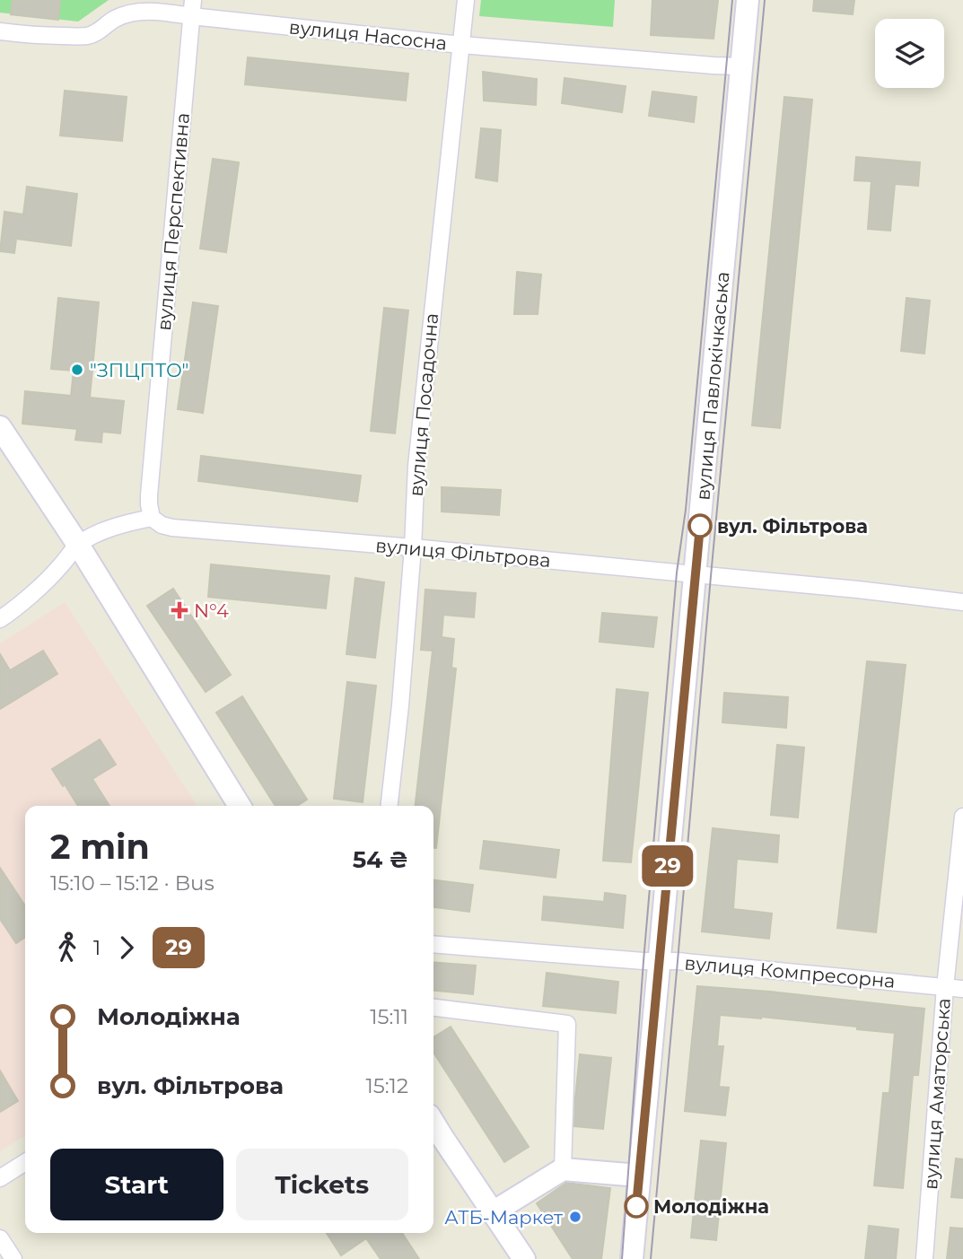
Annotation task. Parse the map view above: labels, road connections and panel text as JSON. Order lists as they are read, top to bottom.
{
  "streets": {
    "street": [
      "вулиця Насосна",
      "вулиця Перспективна",
      "вулиця Павлокічкаська",
      "вулиця Посадочна",
      "вулиця Фільтрова",
      "вулиця Компресорна",
      "вулиця Аматорська"
    ]
  },
  "crossings": [
    ["вулиця Насосна", "вулиця Перспективна"],
    ["вулиця Насосна", "вулиця Павлокічкаська"],
    ["вулиця Насосна", "вулиця Посадочна"],
    ["вулиця Перспективна", "вулиця Фільтрова"],
    ["вулиця Павлокічкаська", "вулиця Фільтрова"],
    ["вулиця Павлокічкаська", "вулиця Компресорна"],
    ["вулиця Посадочна", "вулиця Фільтрова"],
    ["вулиця Компресорна", "вулиця Аматорська"]
  ],
  "places": {
    "other": [
      "\"ЗПЦПТО\"",
      "вул. Фільтрова",
      "Молодіжна",
      "АТБ-Маркет"
    ],
    "health": ["N°4"]
  },
  "lines": ["bus line 29"],
  "page": {
    "on_map": "29",
    "heading": ["2 min", "15:10 – 15:12 · Bus", "54 ₴"],
    "legs": ["1", "29"],
    "list": [
      {
        "name": "Молодіжна",
        "value": "15:11"
      },
      {
        "name": "вул. Фільтрова",
        "value": "15:12"
      }
    ],
    "buttons": ["Start", "Tickets"]
  }
}
